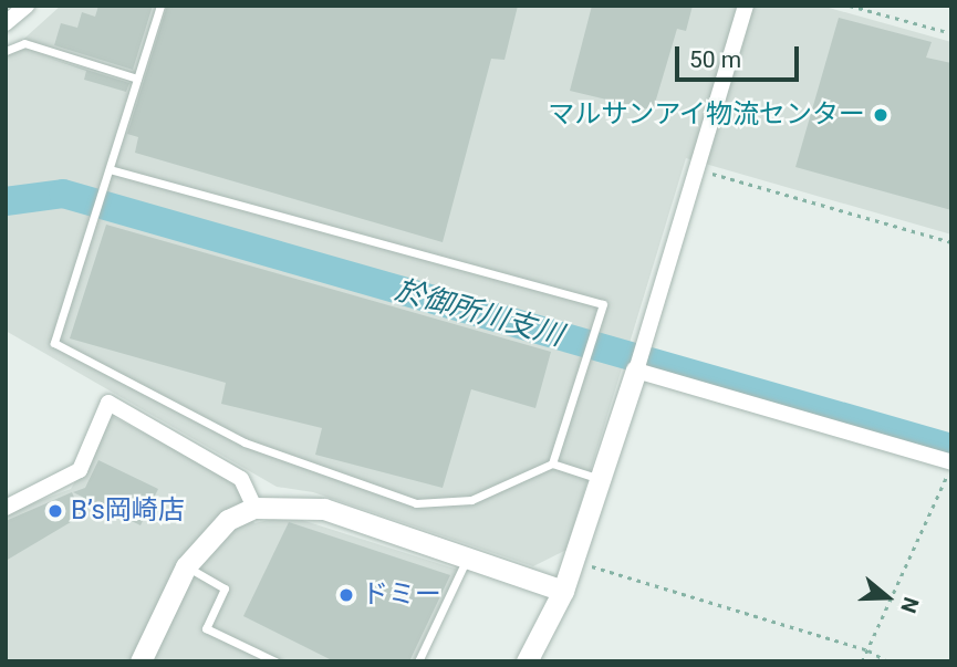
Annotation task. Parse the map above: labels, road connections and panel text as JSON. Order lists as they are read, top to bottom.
{
  "water": ["於御所川支川"],
  "places": ["マルサンアイ物流センター", "B’s岡崎店", "ドミー"],
  "scale_bar": "50 m",
  "north": "right"
}
